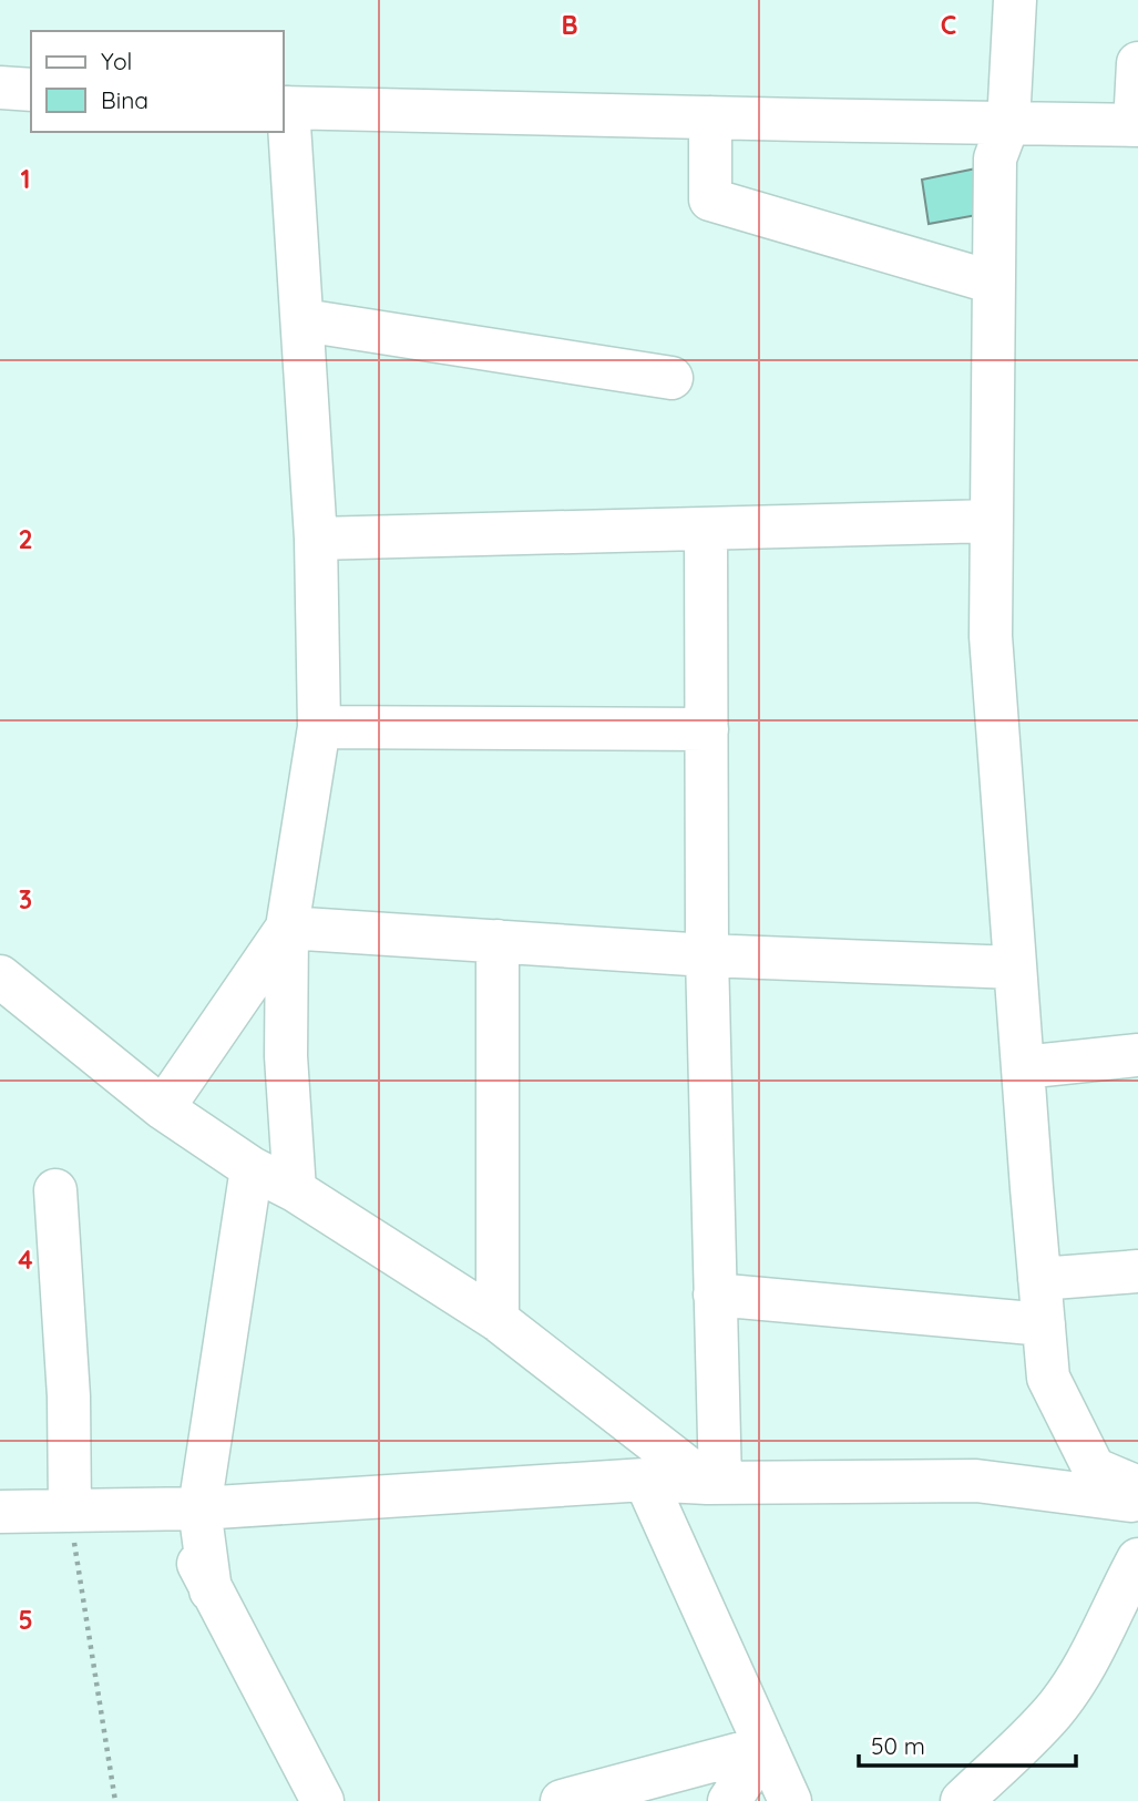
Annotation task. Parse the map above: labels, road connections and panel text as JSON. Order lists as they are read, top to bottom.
{
  "legend": ["Yol", "Bina"],
  "scale_bar": "50 m",
  "grid": {
    "columns": ["B", "C"],
    "rows": [
      "1",
      "2",
      "3",
      "4",
      "5"
    ]
  }
}
